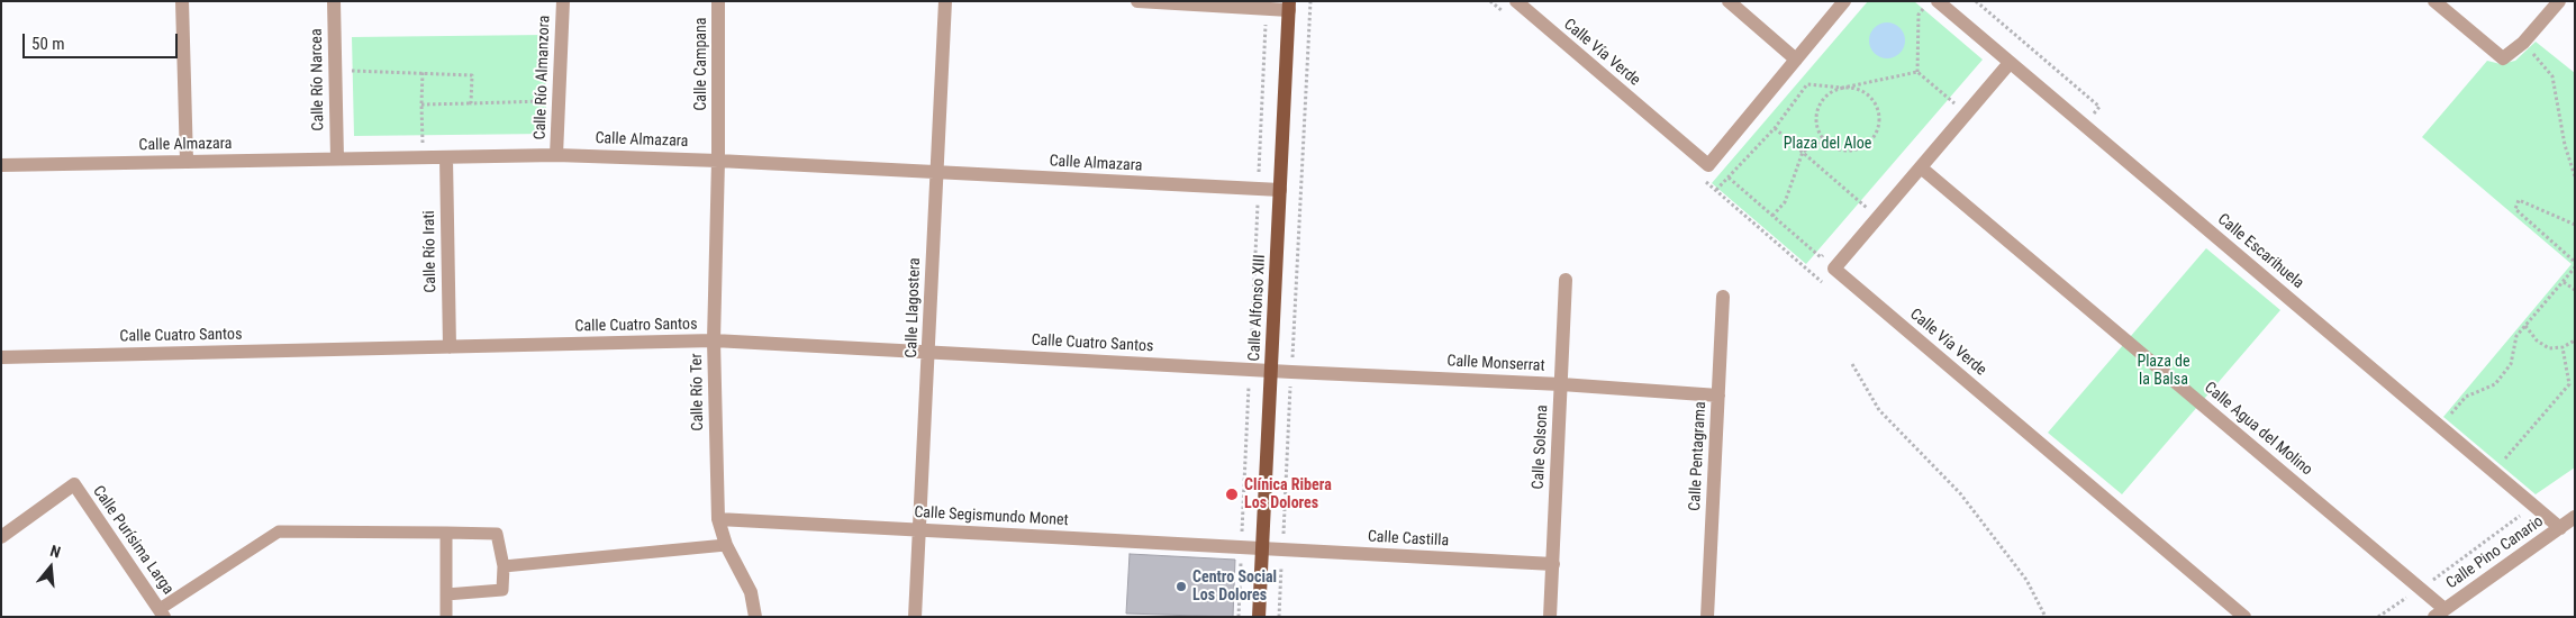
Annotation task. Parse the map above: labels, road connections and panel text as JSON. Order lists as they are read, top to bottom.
{
  "streets": {
    "main road": ["Calle Alfonso XIII"],
    "street": [
      "Calle Vía Verde",
      "Calle Campana",
      "Calle Río Almanzora",
      "Calle Río Narcea",
      "Calle Almazara",
      "Calle Río Irati",
      "Calle Escarihuela",
      "Calle Llagostera",
      "Calle Cuatro Santos",
      "Calle Monserrat",
      "Calle Río Ter",
      "Calle Agua del Molino",
      "Calle Solsona",
      "Calle Pentagrama",
      "Calle Segismundo Monet",
      "Calle Castilla",
      "Calle Purísima Larga",
      "Calle Pino Canario"
    ]
  },
  "crossings": [
    ["Calle Vía Verde", "Calle Escarihuela"],
    ["Calle Vía Verde", "Calle Agua del Molino"],
    ["Calle Campana", "Calle Almazara"],
    ["Calle Campana", "Calle Río Ter"],
    ["Calle Río Almanzora", "Calle Almazara"],
    ["Calle Río Narcea", "Calle Almazara"],
    ["Calle Almazara", "Calle Río Irati"],
    ["Calle Almazara", "Calle Llagostera"],
    ["Calle Almazara", "Calle Alfonso XIII"],
    ["Calle Almazara", "Calle Río Ter"],
    ["Calle Río Irati", "Calle Cuatro Santos"],
    ["Calle Escarihuela", "Calle Pino Canario"],
    ["Calle Llagostera", "Calle Cuatro Santos"],
    ["Calle Llagostera", "Calle Segismundo Monet"],
    ["Calle Alfonso XIII", "Calle Cuatro Santos"],
    ["Calle Alfonso XIII", "Calle Monserrat"],
    ["Calle Alfonso XIII", "Calle Segismundo Monet"],
    ["Calle Alfonso XIII", "Calle Castilla"],
    ["Calle Cuatro Santos", "Calle Monserrat"],
    ["Calle Cuatro Santos", "Calle Río Ter"],
    ["Calle Monserrat", "Calle Solsona"],
    ["Calle Monserrat", "Calle Pentagrama"],
    ["Calle Río Ter", "Calle Segismundo Monet"],
    ["Calle Agua del Molino", "Calle Pino Canario"],
    ["Calle Solsona", "Calle Castilla"],
    ["Calle Segismundo Monet", "Calle Castilla"]
  ],
  "parks": ["Plaza del Aloe", "Plaza de la Balsa"],
  "places": ["Clínica Ribera Los Dolores", "Centro Social Los Dolores"],
  "scale_bar": "50 m",
  "north": "top"
}
